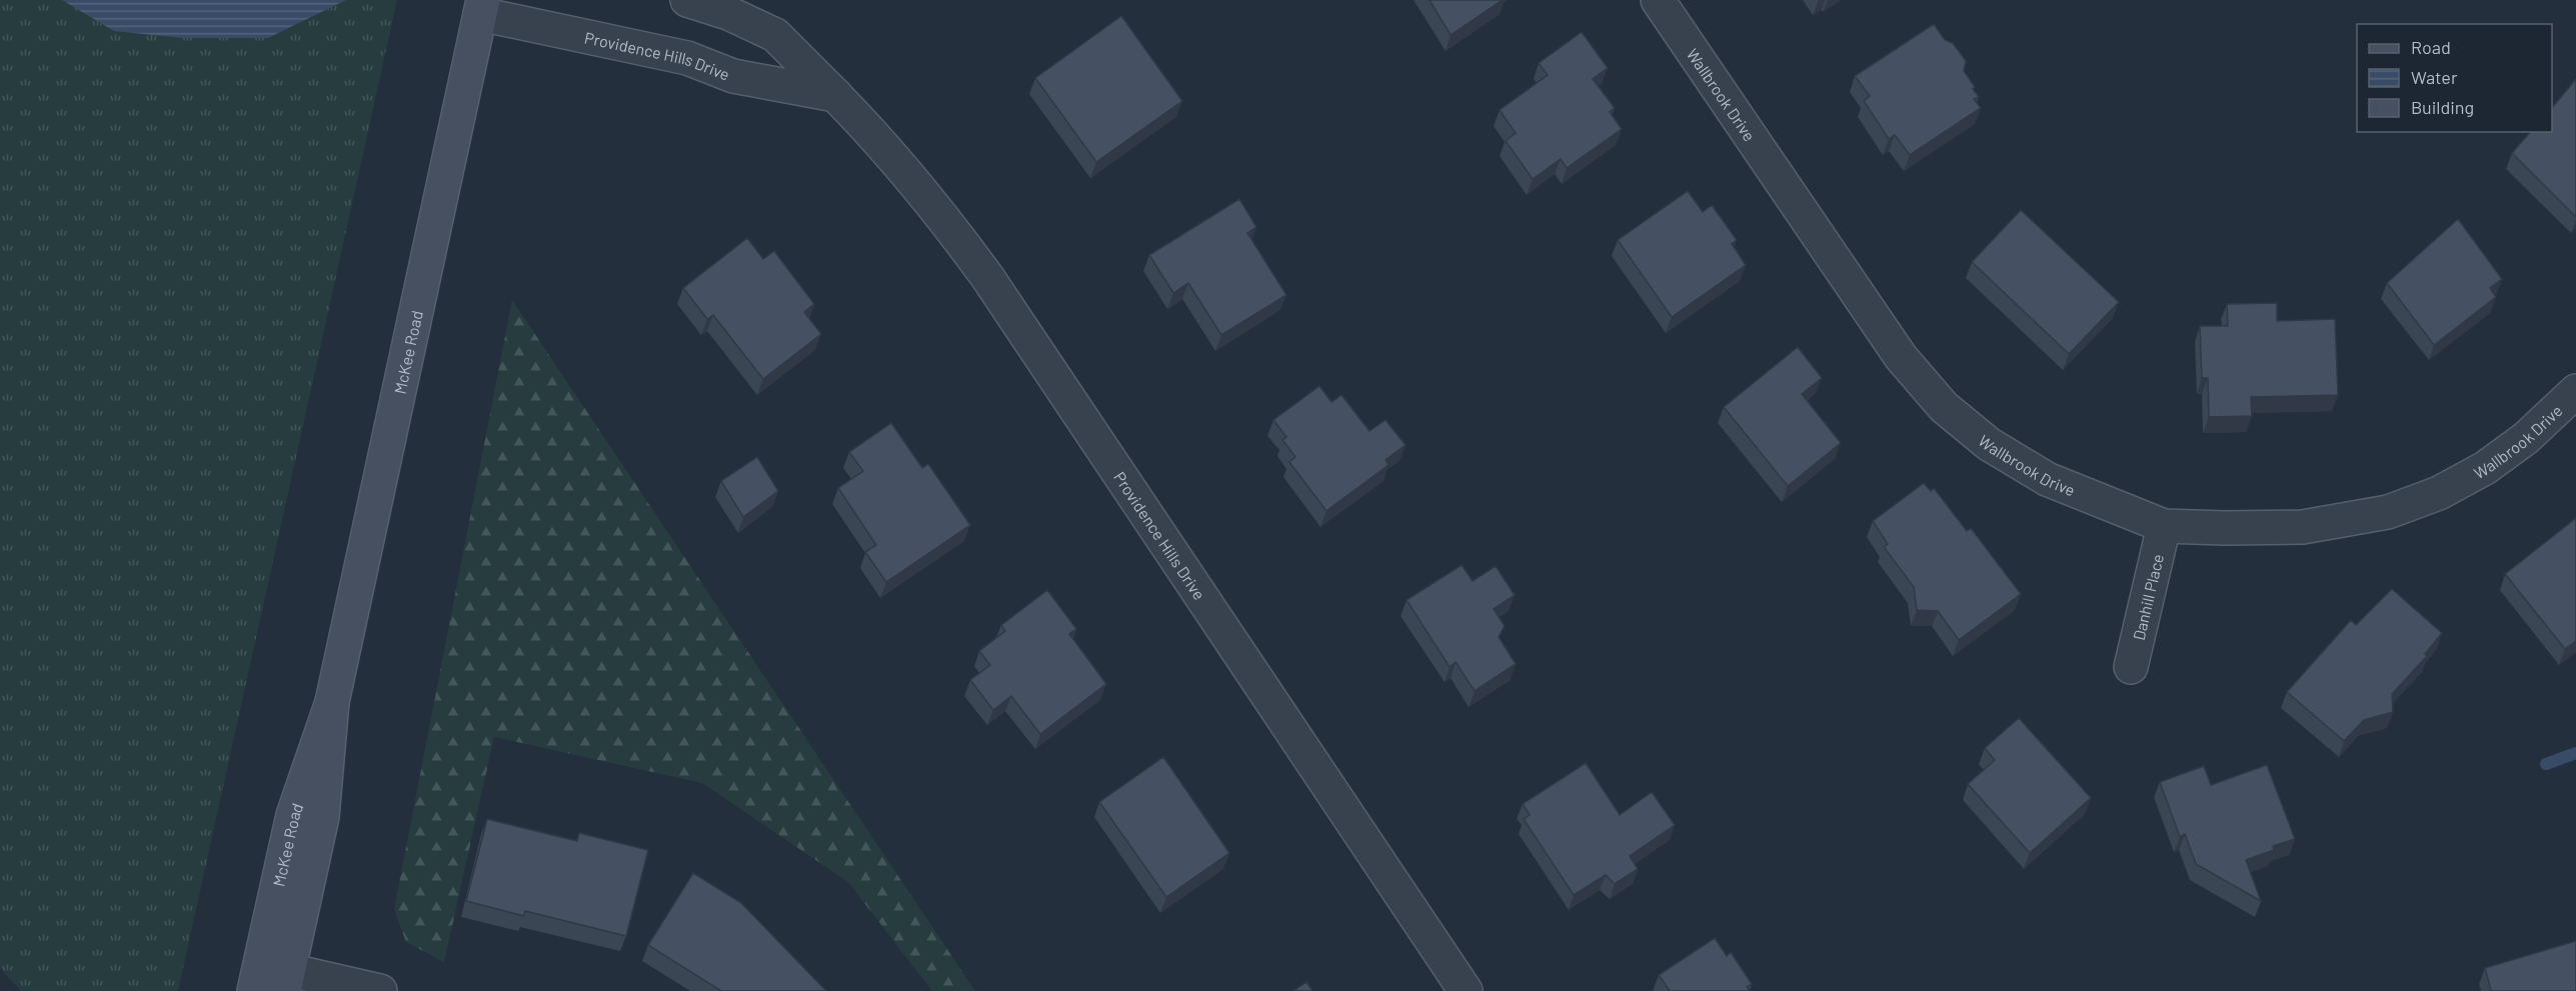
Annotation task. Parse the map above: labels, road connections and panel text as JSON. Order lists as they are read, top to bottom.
{
  "streets": {
    "street": [
      "Providence Hills Drive",
      "Wallbrook Drive",
      "McKee Road",
      "Danhill Place"
    ]
  },
  "crossings": [
    ["Providence Hills Drive", "McKee Road"],
    ["Wallbrook Drive", "Danhill Place"]
  ],
  "legend": ["Road", "Water", "Building"]
}
